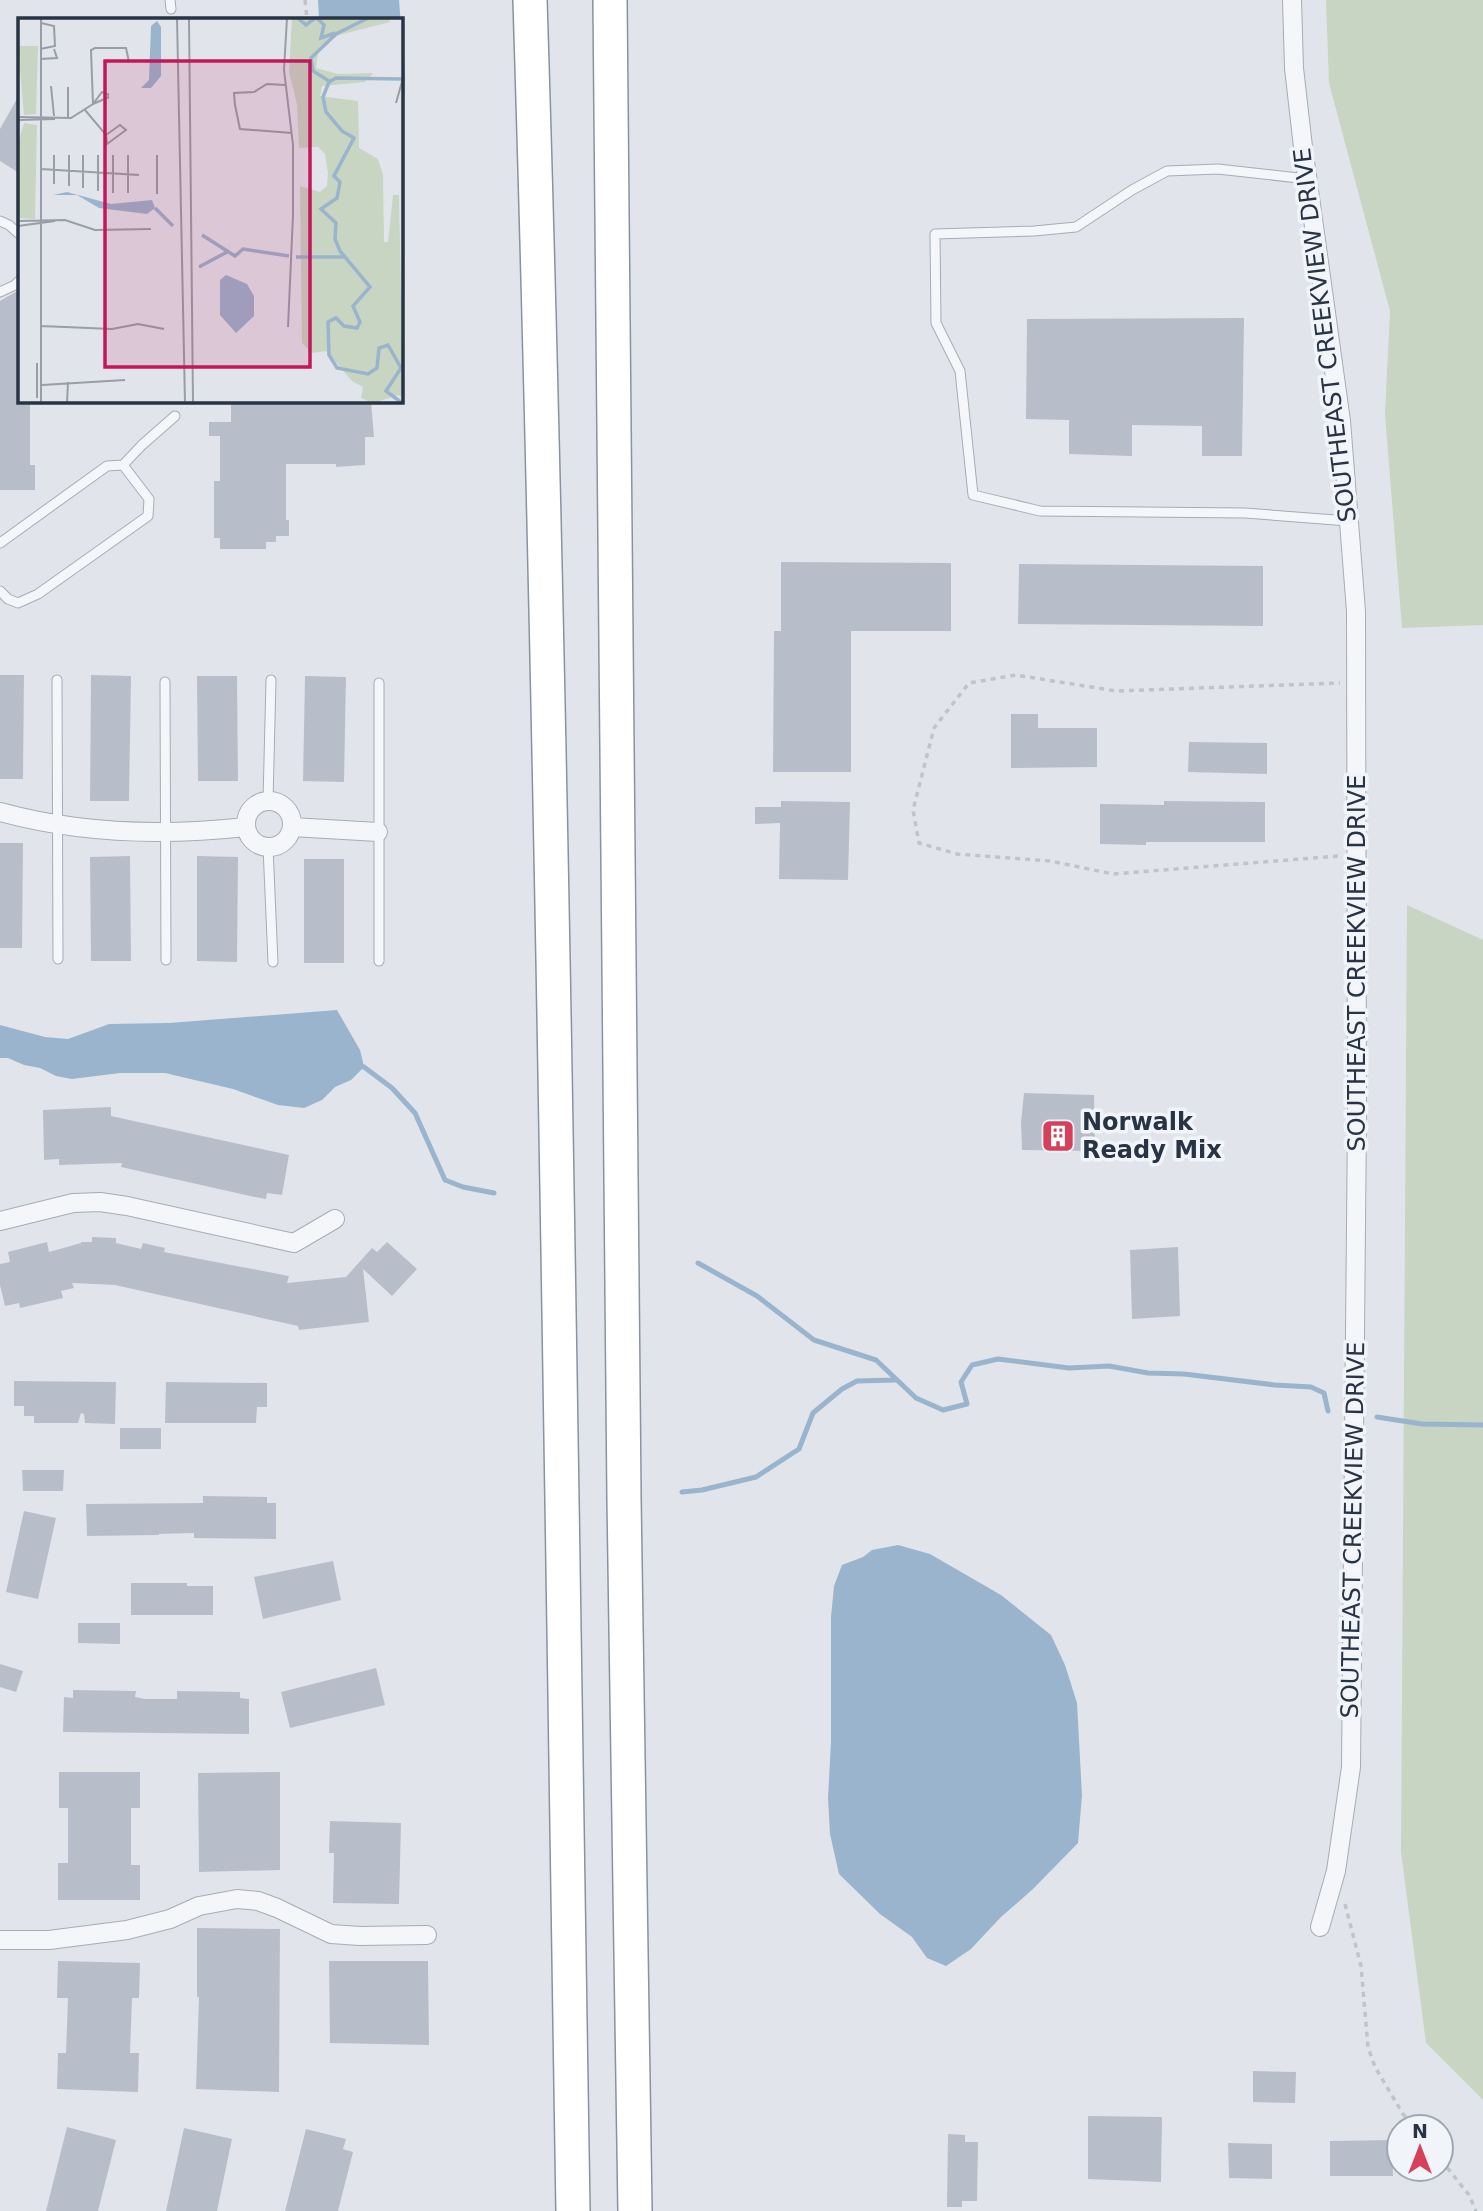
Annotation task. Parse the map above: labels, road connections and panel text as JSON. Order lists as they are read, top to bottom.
{
  "streets": {
    "street": ["SOUTHEAST CREEKVIEW DRIVE"]
  },
  "places": {
    "building": ["Norwalk Ready Mix"]
  },
  "north": "top"
}
